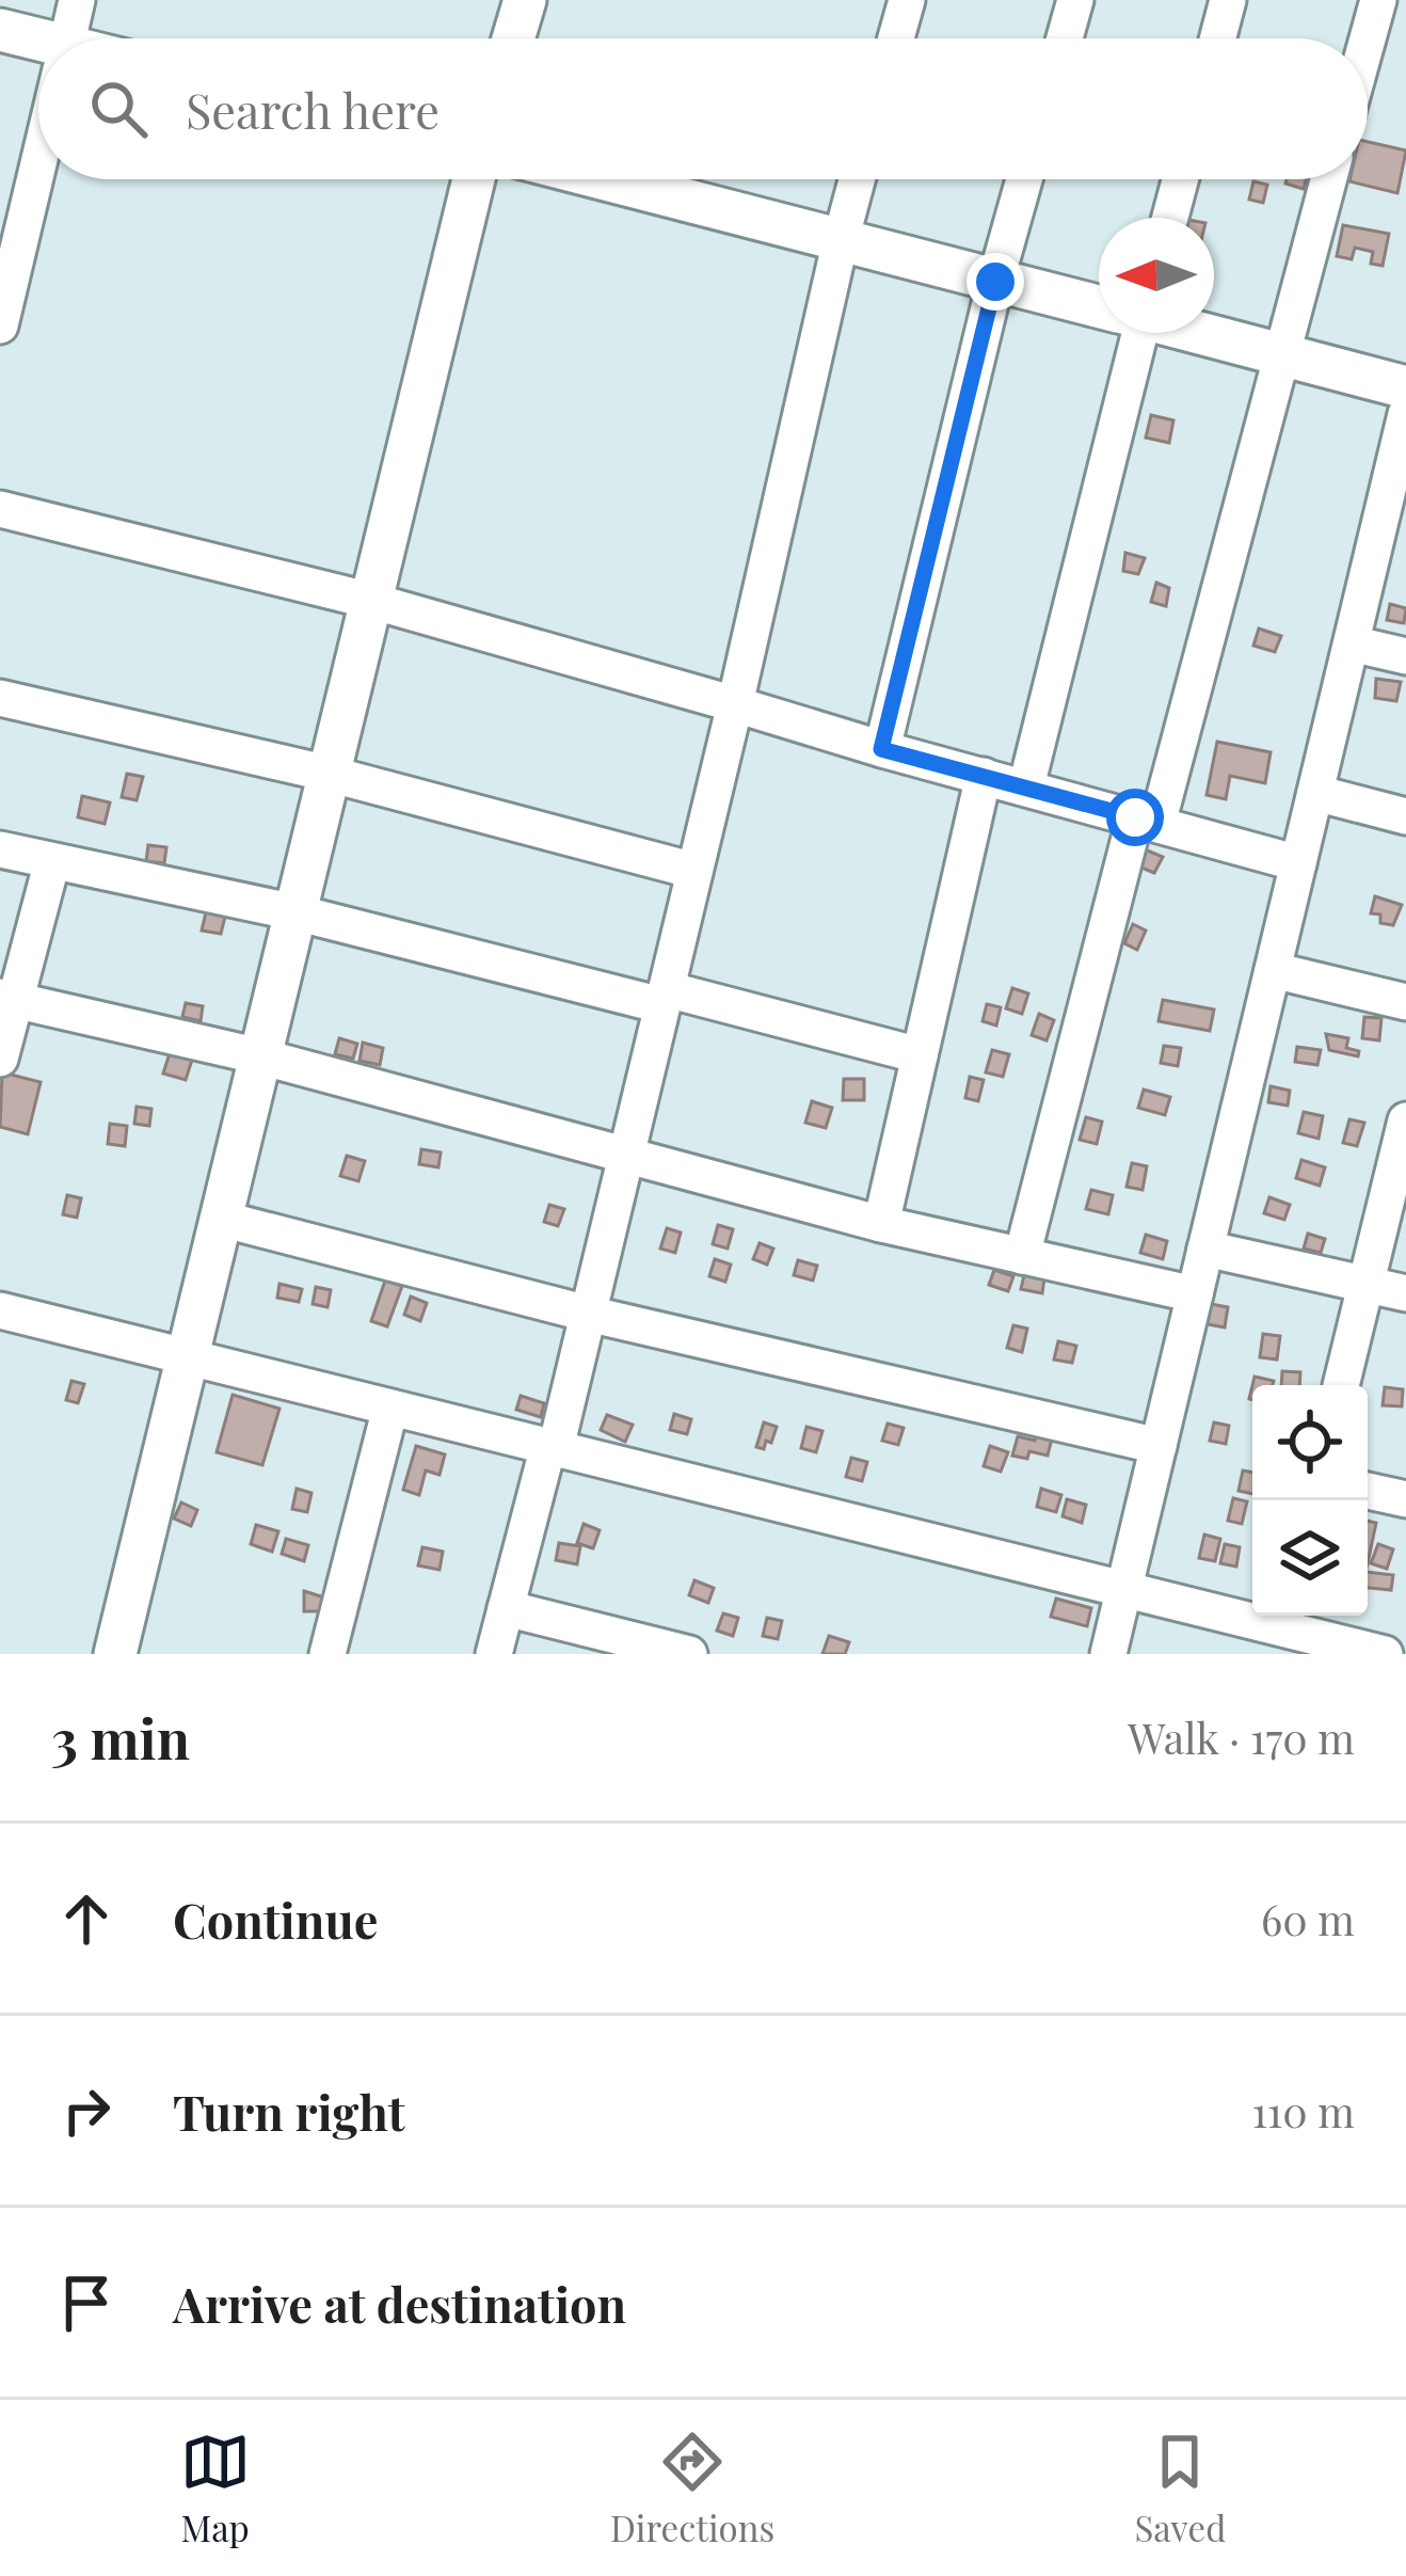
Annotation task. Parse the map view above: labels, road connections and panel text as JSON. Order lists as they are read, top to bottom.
{
  "north": "left",
  "page": {
    "search": "Search here",
    "heading": ["3 min", "Walk · 170 m"],
    "list": [
      ["Continue", "60 m"],
      ["Turn right", "110 m"],
      "Arrive at destination"
    ],
    "nav": ["Map", "Directions", "Saved"]
  }
}
